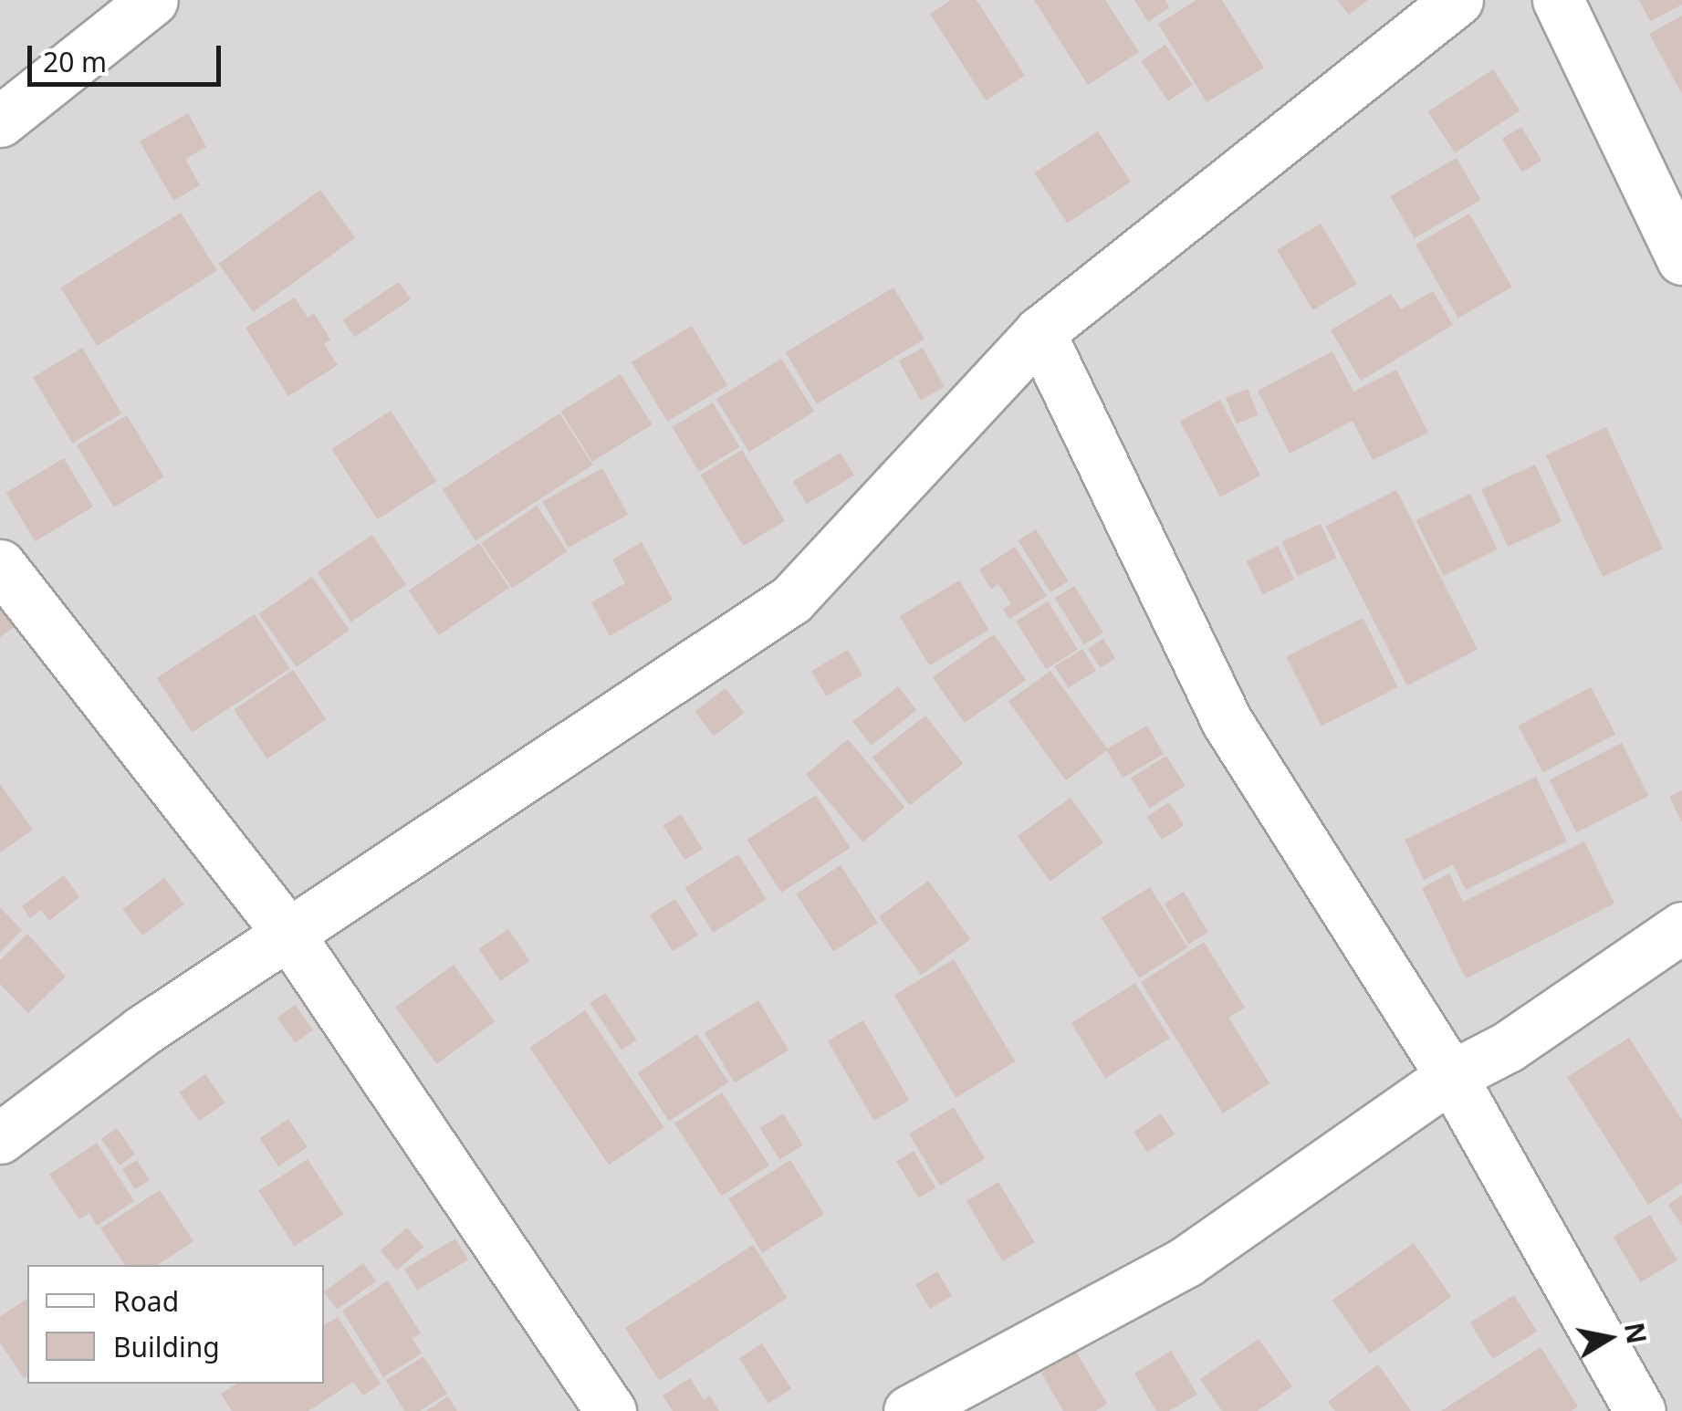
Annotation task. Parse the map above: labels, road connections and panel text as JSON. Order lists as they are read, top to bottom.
{
  "legend": ["Road", "Building"],
  "scale_bar": "20 m",
  "north": "right"
}
